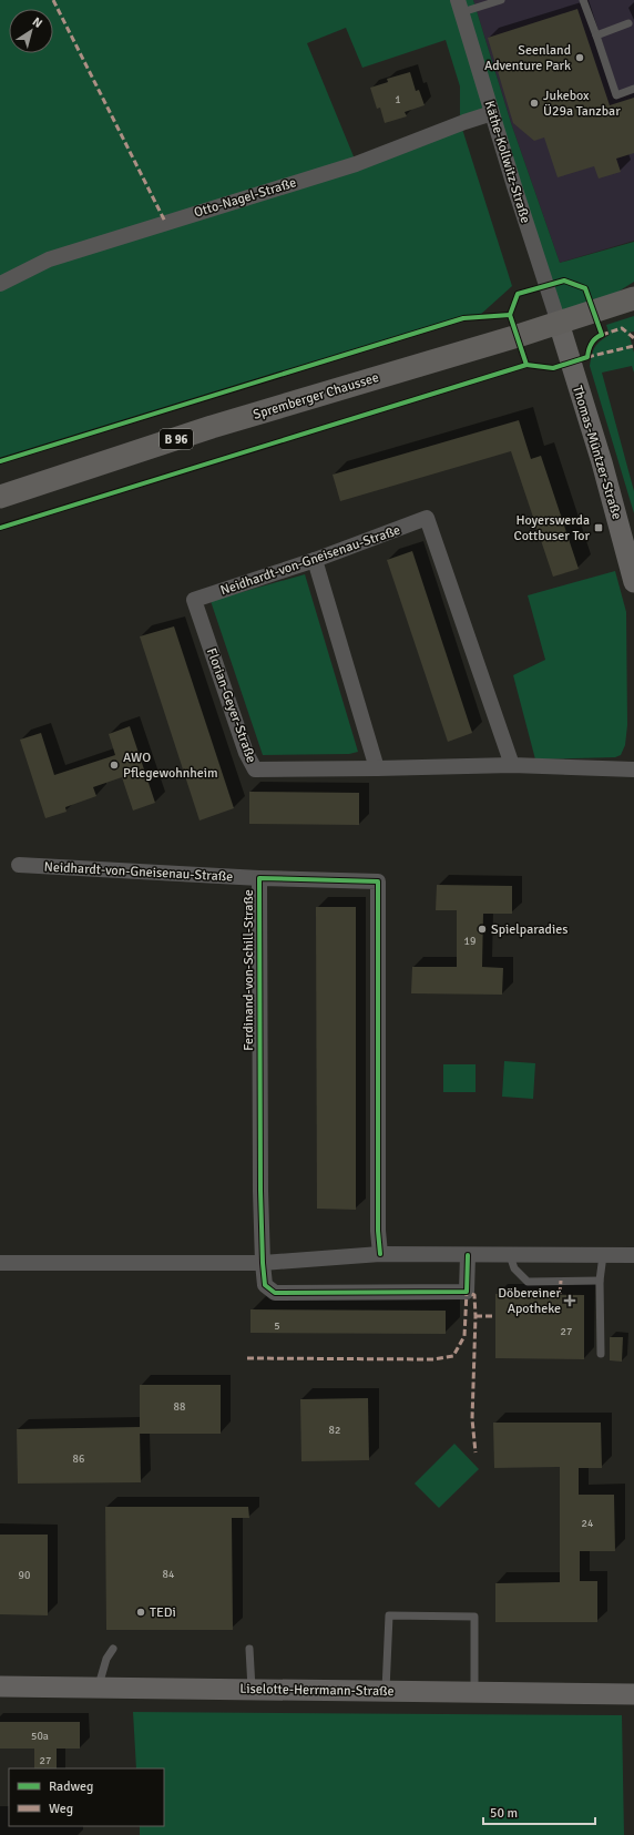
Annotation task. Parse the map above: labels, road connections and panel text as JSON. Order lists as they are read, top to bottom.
{
  "streets": {
    "main road": ["Spremberger Chaussee", "B 96"],
    "street": [
      "Käthe-Kollwitz-Straße",
      "Otto-Nagel-Straße",
      "Thomas-Müntzer-Straße",
      "Neidhardt-von-Gneisenau-Straße",
      "Florian-Geyer-Straße",
      "Ferdinand-von-Schill-Straße",
      "Liselotte-Herrmann-Straße"
    ]
  },
  "crossings": [
    ["Käthe-Kollwitz-Straße", "Otto-Nagel-Straße"],
    ["Käthe-Kollwitz-Straße", "Spremberger Chaussee"],
    ["Käthe-Kollwitz-Straße", "Thomas-Müntzer-Straße"],
    ["Spremberger Chaussee", "Thomas-Müntzer-Straße"],
    ["Neidhardt-von-Gneisenau-Straße", "Florian-Geyer-Straße"],
    ["Neidhardt-von-Gneisenau-Straße", "Ferdinand-von-Schill-Straße"]
  ],
  "places": {
    "other": [
      "Seenland Adventure Park",
      "Jukebox Ü29a Tanzbar",
      "AWO Pflegewohnheim",
      "Spielparadies",
      "TEDi"
    ],
    "transit": ["Hoyerswerda Cottbuser Tor"],
    "health": ["Döbereiner Apotheke"]
  },
  "house_numbers": [
    "1",
    "19",
    "5",
    "27",
    "88",
    "82",
    "86",
    "24",
    "84",
    "90",
    "50a",
    "27"
  ],
  "legend": ["Radweg", "Weg"],
  "scale_bar": "50 m",
  "north": "top right"
}
